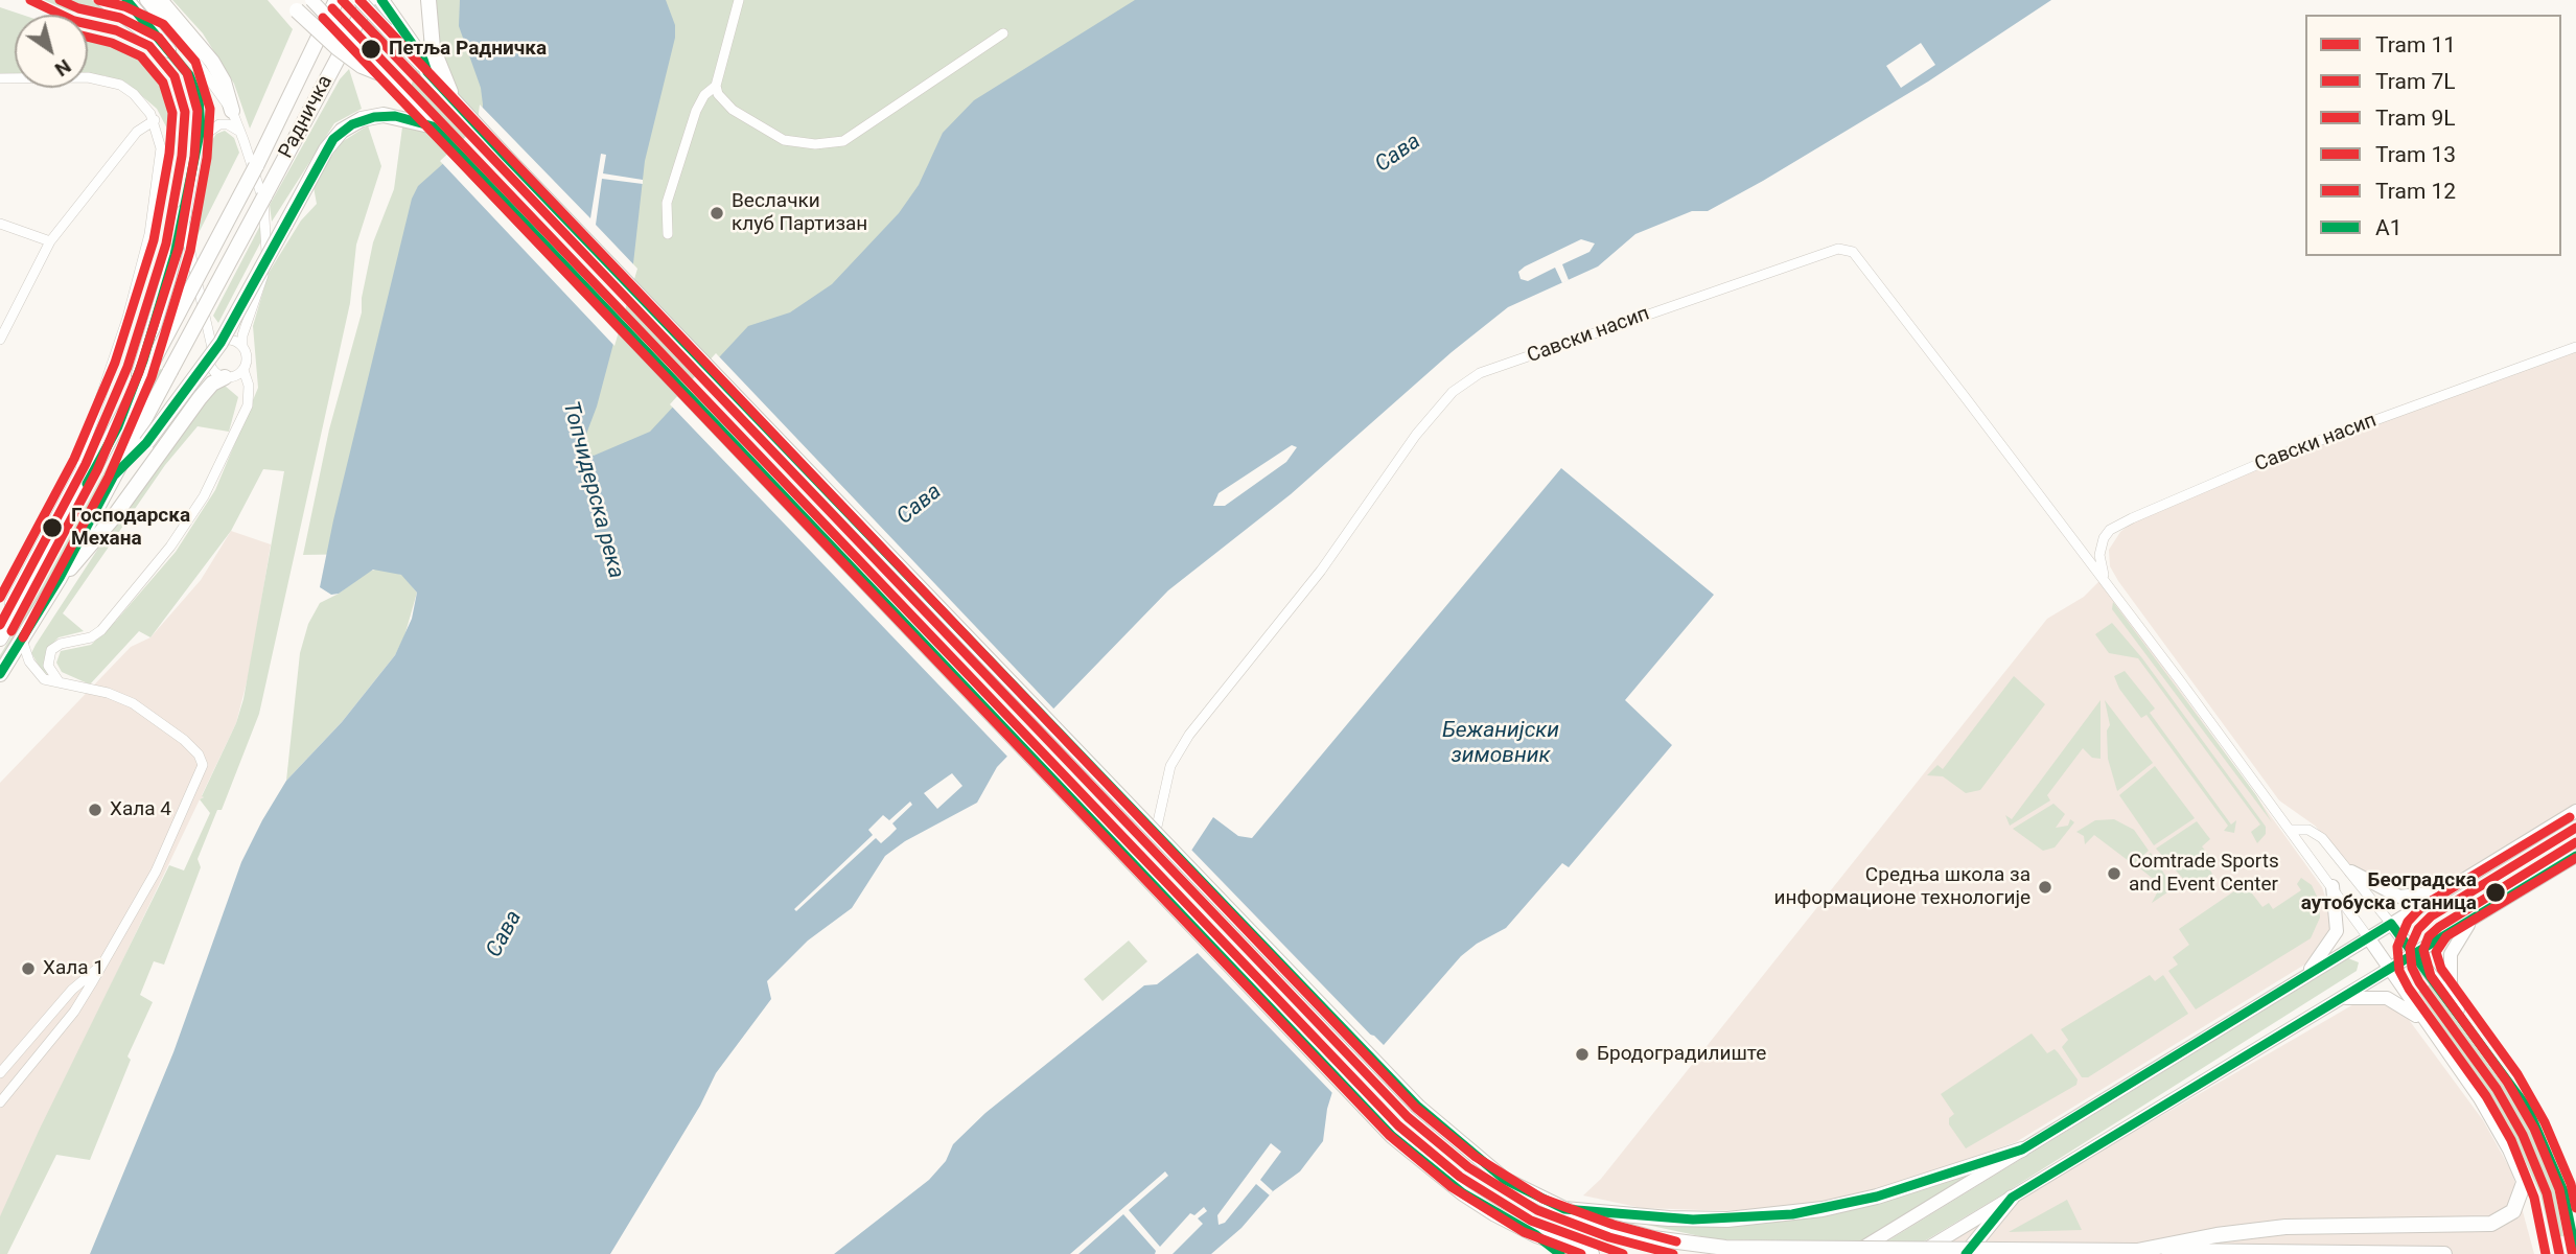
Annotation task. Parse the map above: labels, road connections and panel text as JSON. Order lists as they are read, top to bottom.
{
  "streets": {
    "main road": ["Радничка"],
    "street": ["Савски насип"]
  },
  "water": ["Сава", "Топчидерска река", "Бежанијски зимовник"],
  "places": [
    "Петља Радничка",
    "Веслачки клуб Партизан",
    "Господарска Механа",
    "Хала 4",
    "Comtrade Sports and Event Center",
    "Средња школа за информационе технологије",
    "Београдска аутобуска станица",
    "Хала 1",
    "Бродоградилиште"
  ],
  "lines": [
    "tram line 11",
    "tram line 7L",
    "tram line 9L",
    "tram line 12",
    "transit line A1",
    "tram line 13"
  ],
  "legend": [
    "Tram 11",
    "Tram 7L",
    "Tram 9L",
    "Tram 13",
    "Tram 12",
    "A1"
  ],
  "north": "bottom right"
}
